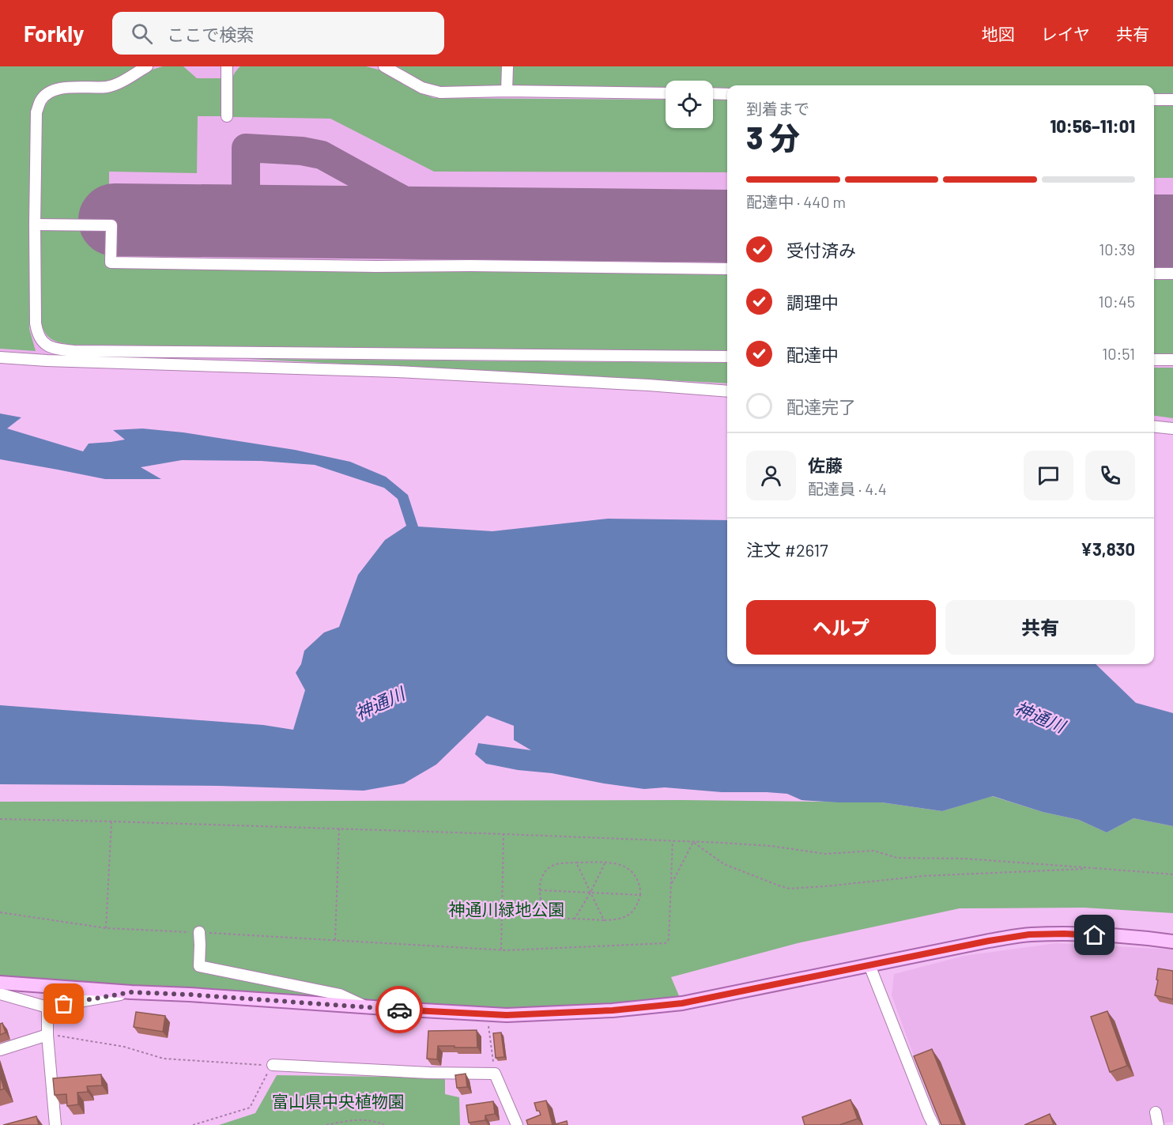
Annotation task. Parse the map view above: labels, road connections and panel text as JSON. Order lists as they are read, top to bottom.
{
  "water": ["神通川"],
  "parks": ["神通川緑地公園", "富山県中央植物園"],
  "page": {
    "header": "Forkly",
    "search": "ここで検索",
    "nav": ["地図", "レイヤ", "共有"],
    "heading": ["3 分", "到着まで", "10:56–11:01"],
    "panel": [
      "佐藤",
      "配達員 · 4.4",
      "注文 #2617",
      "¥3,830"
    ],
    "bar": "配達中 · 440 m",
    "list": [
      ["受付済み", "10:39"],
      ["調理中", "10:45"],
      ["配達中", "10:51"],
      "配達完了"
    ],
    "buttons": ["ヘルプ", "共有"]
  }
}
